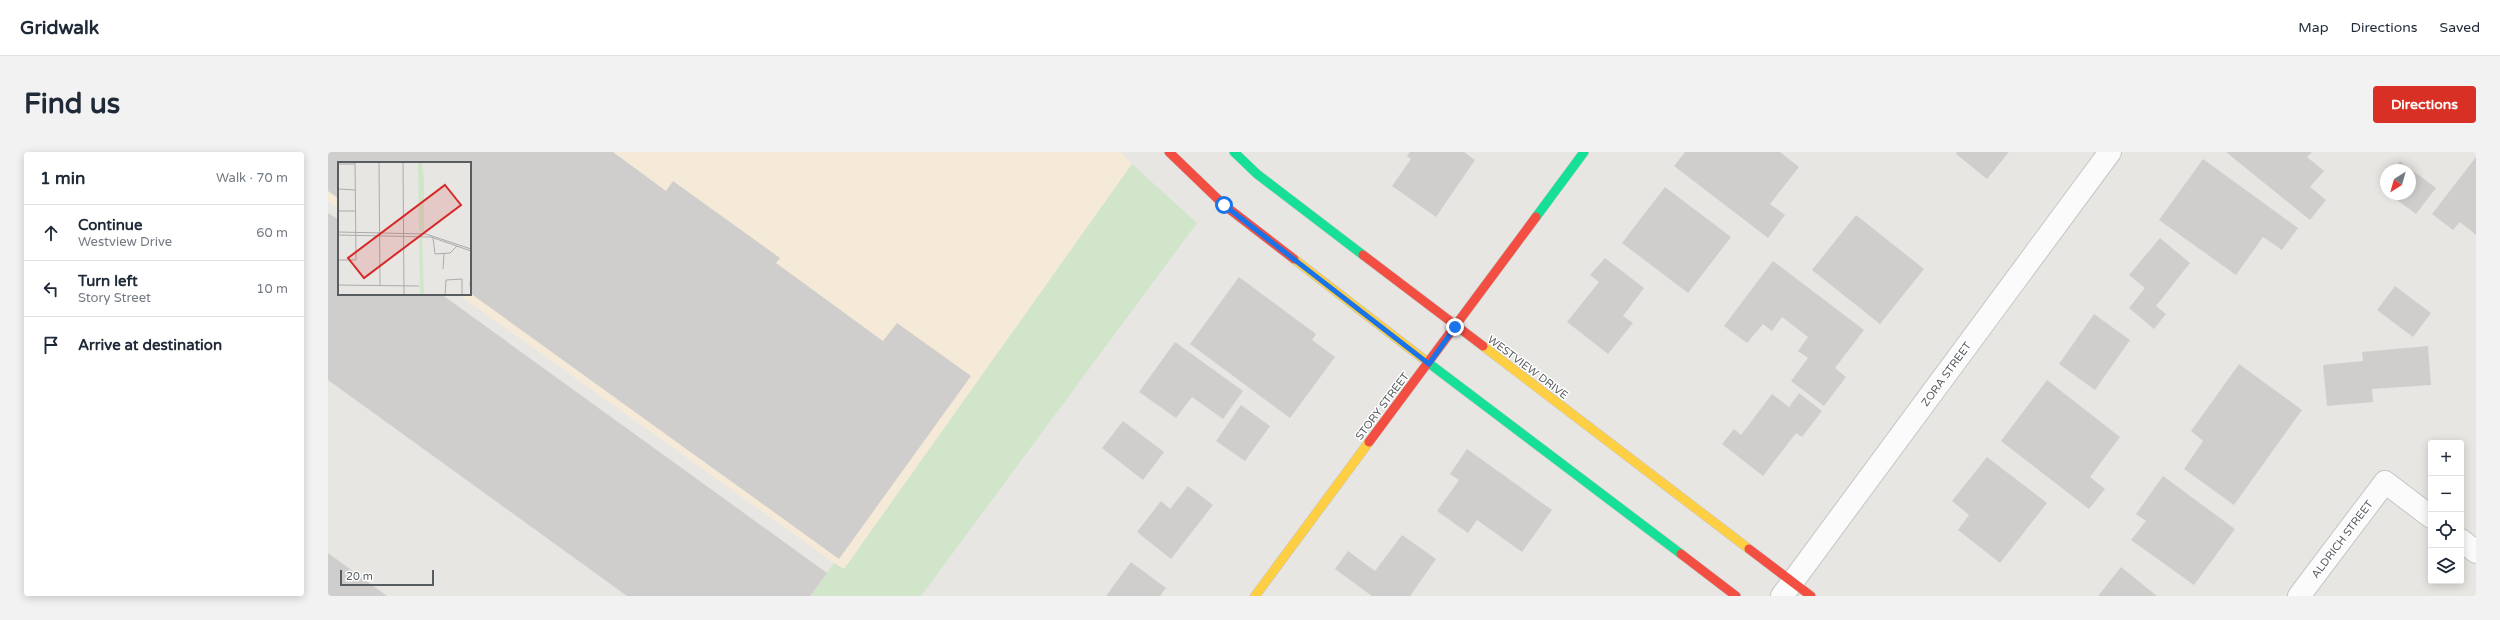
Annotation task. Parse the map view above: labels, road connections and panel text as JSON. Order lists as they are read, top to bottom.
{
  "streets": {
    "main road": ["WESTVIEW DRIVE", "STORY STREET"],
    "street": ["ZORA STREET", "ALDRICH STREET"]
  },
  "crossings": [
    ["WESTVIEW DRIVE", "ZORA STREET"],
    ["WESTVIEW DRIVE", "STORY STREET"]
  ],
  "scale_bar": "20 m",
  "north": "bottom left",
  "page": {
    "header": "Gridwalk",
    "nav": ["Map", "Directions", "Saved"],
    "buttons": "Directions",
    "title": "Find us",
    "heading": ["1 min", "Walk · 70 m"],
    "list": [
      ["Continue", "Westview Drive", "60 m"],
      ["Turn left", "Story Street", "10 m"],
      "Arrive at destination"
    ],
    "map_buttons": ["+", "−"],
    "scale": "20 m"
  }
}
